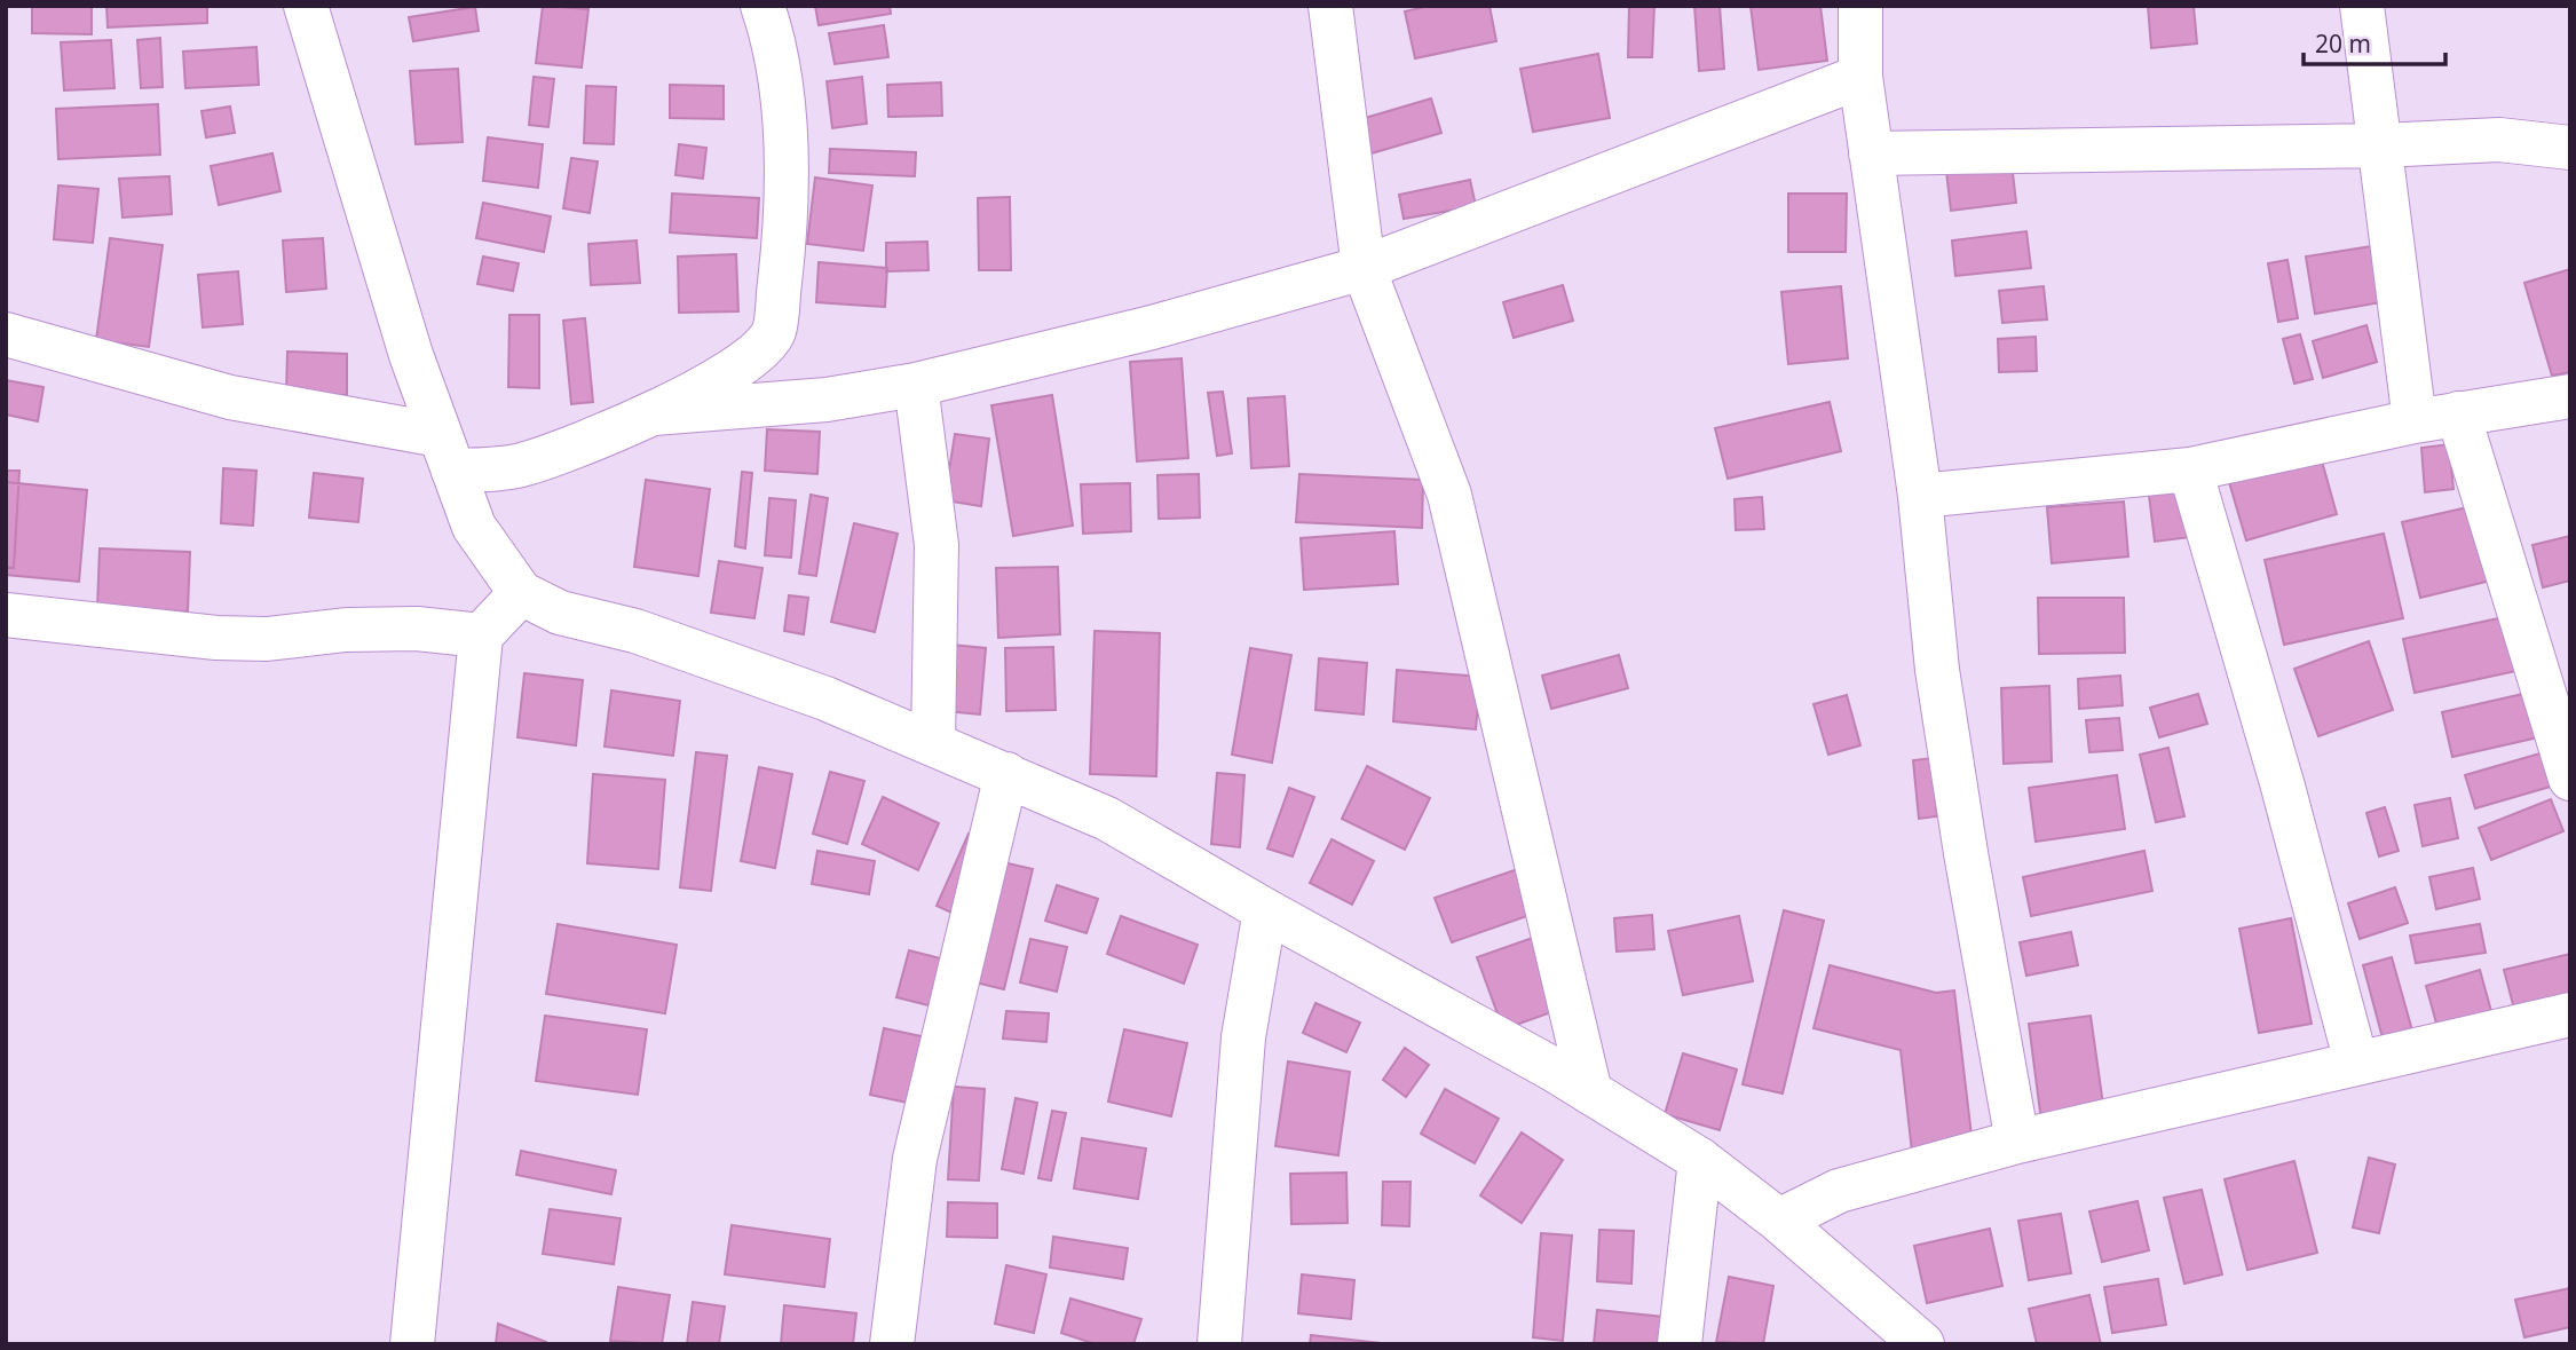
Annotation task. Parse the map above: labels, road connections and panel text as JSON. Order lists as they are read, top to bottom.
{
  "scale_bar": "20 m"
}
